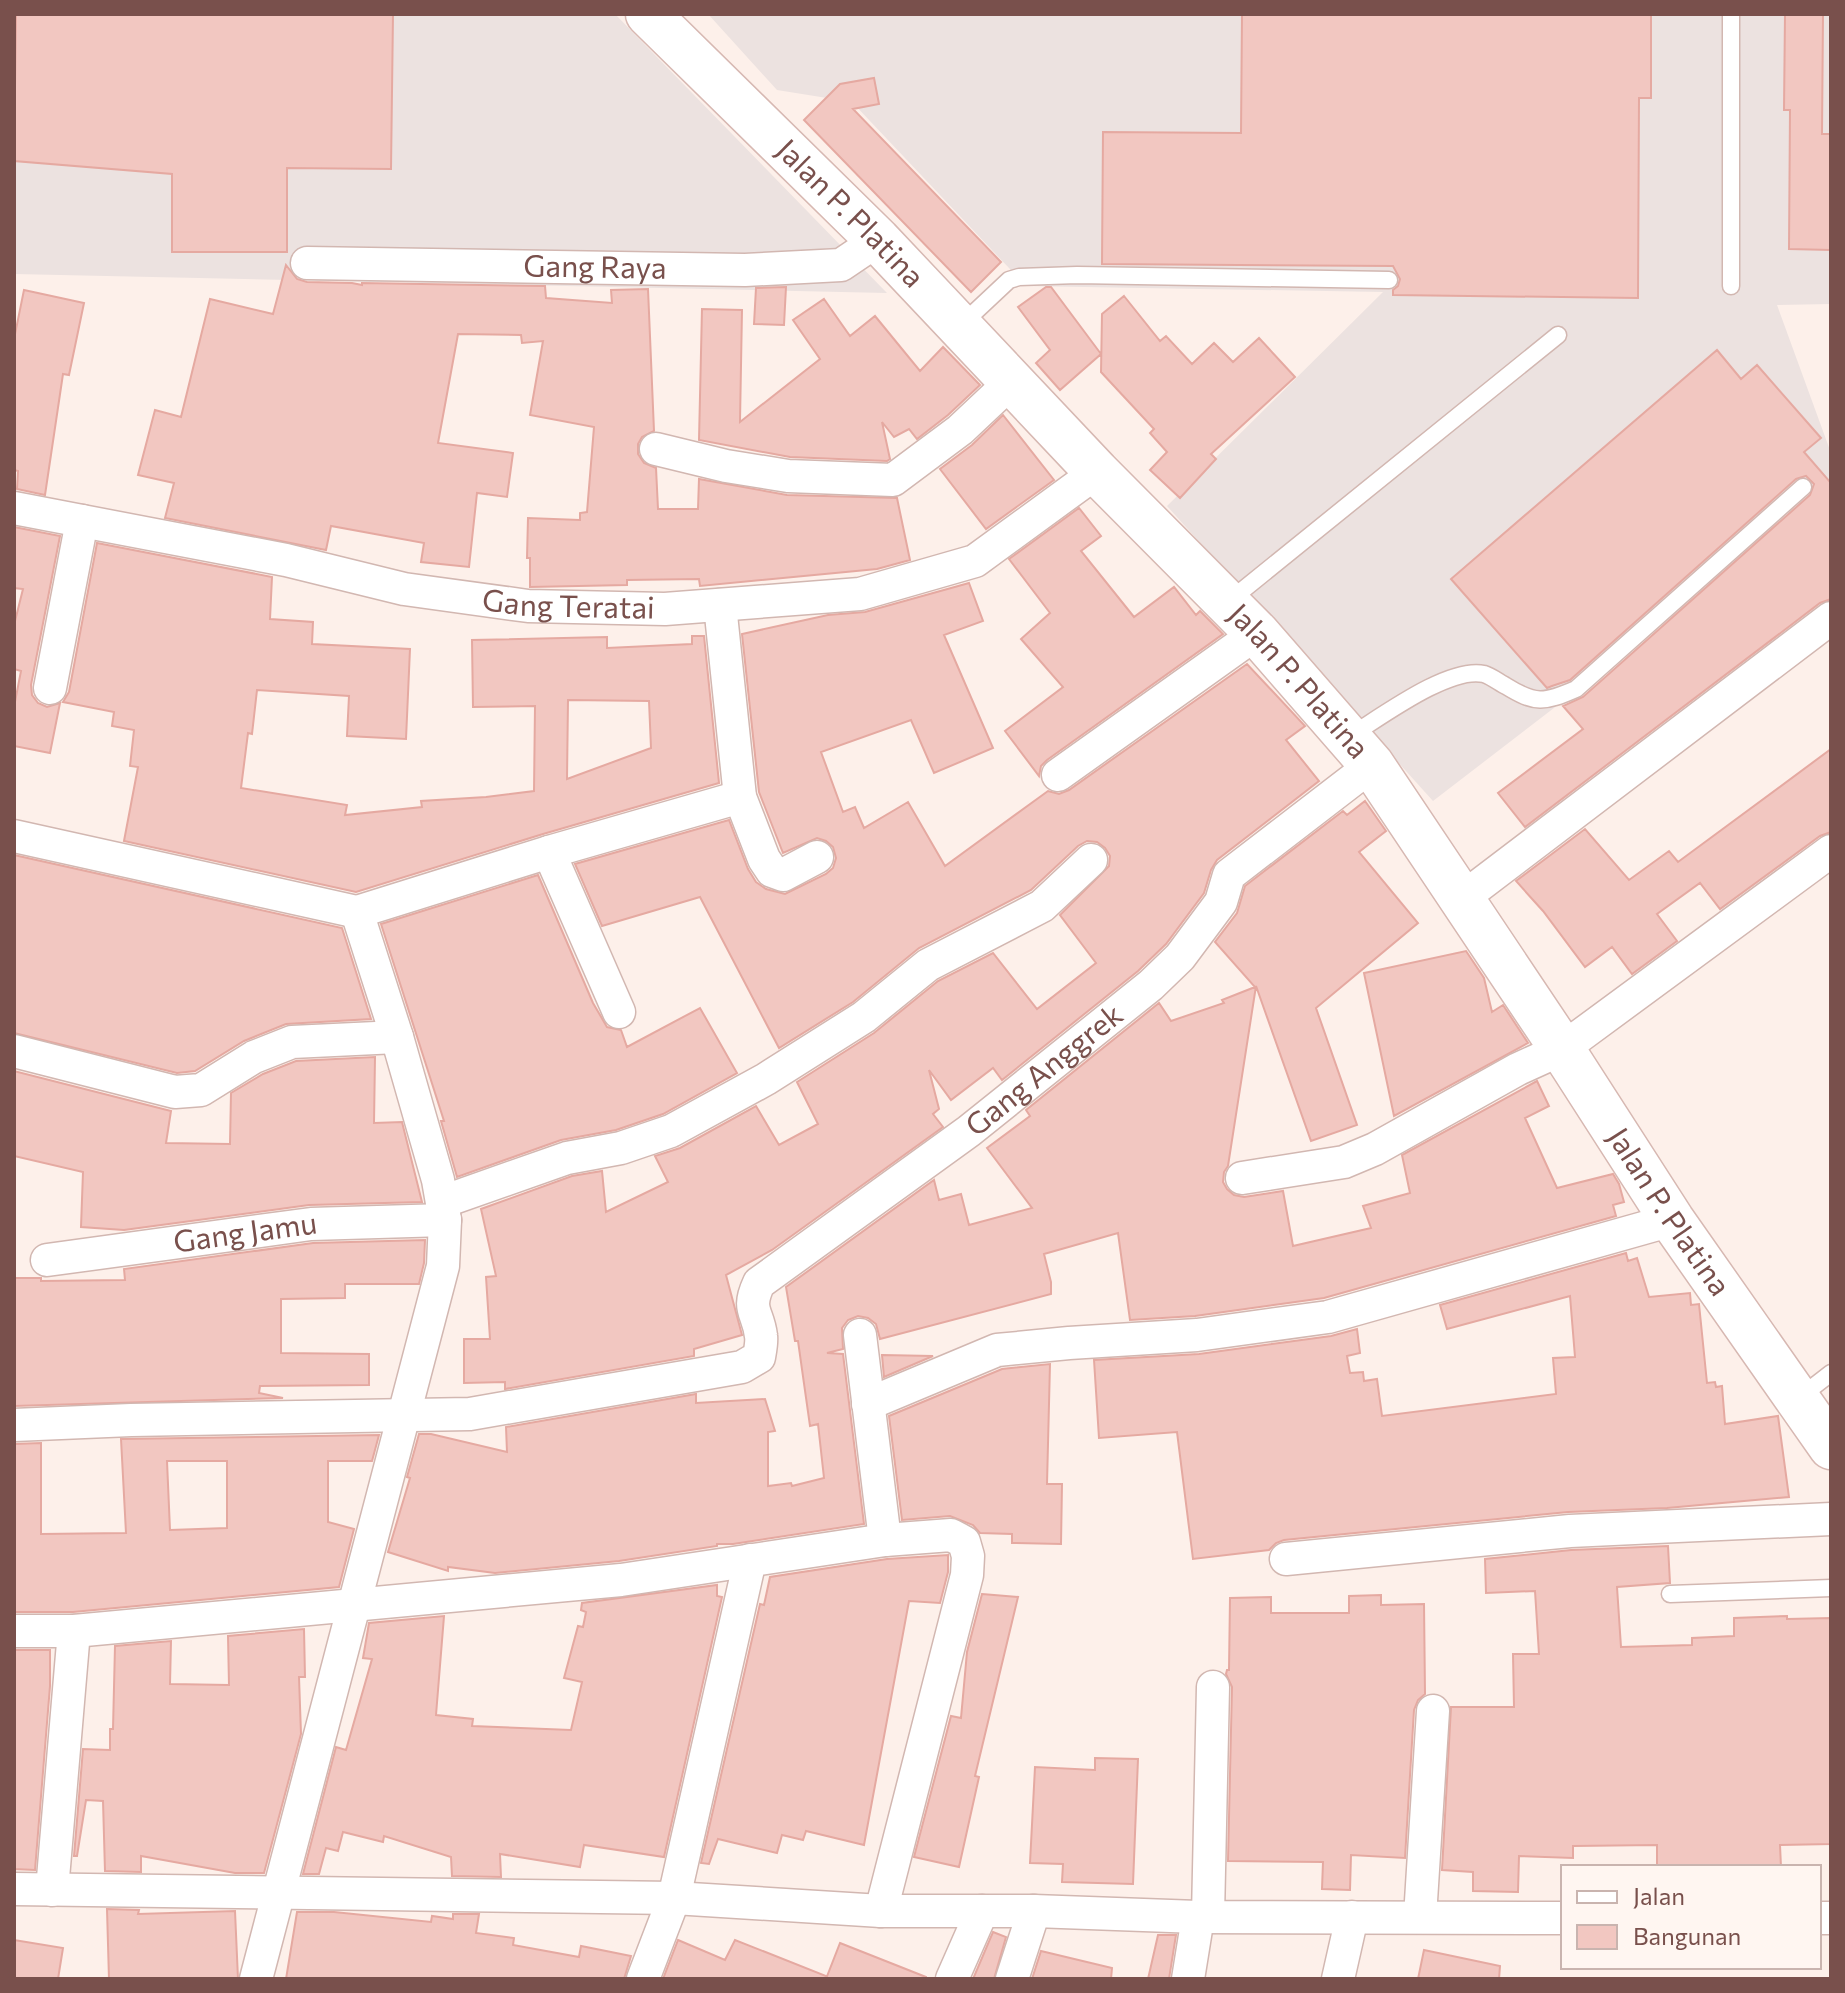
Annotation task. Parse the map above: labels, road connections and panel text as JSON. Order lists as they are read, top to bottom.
{
  "streets": {
    "street": [
      "Jalan P. Platina",
      "Gang Raya",
      "Gang Teratai",
      "Gang Anggrek",
      "Gang Jamu"
    ]
  },
  "crossings": [
    ["Jalan P. Platina", "Gang Raya"],
    ["Jalan P. Platina", "Gang Teratai"],
    ["Jalan P. Platina", "Gang Anggrek"]
  ],
  "legend": ["Jalan", "Bangunan"]
}
